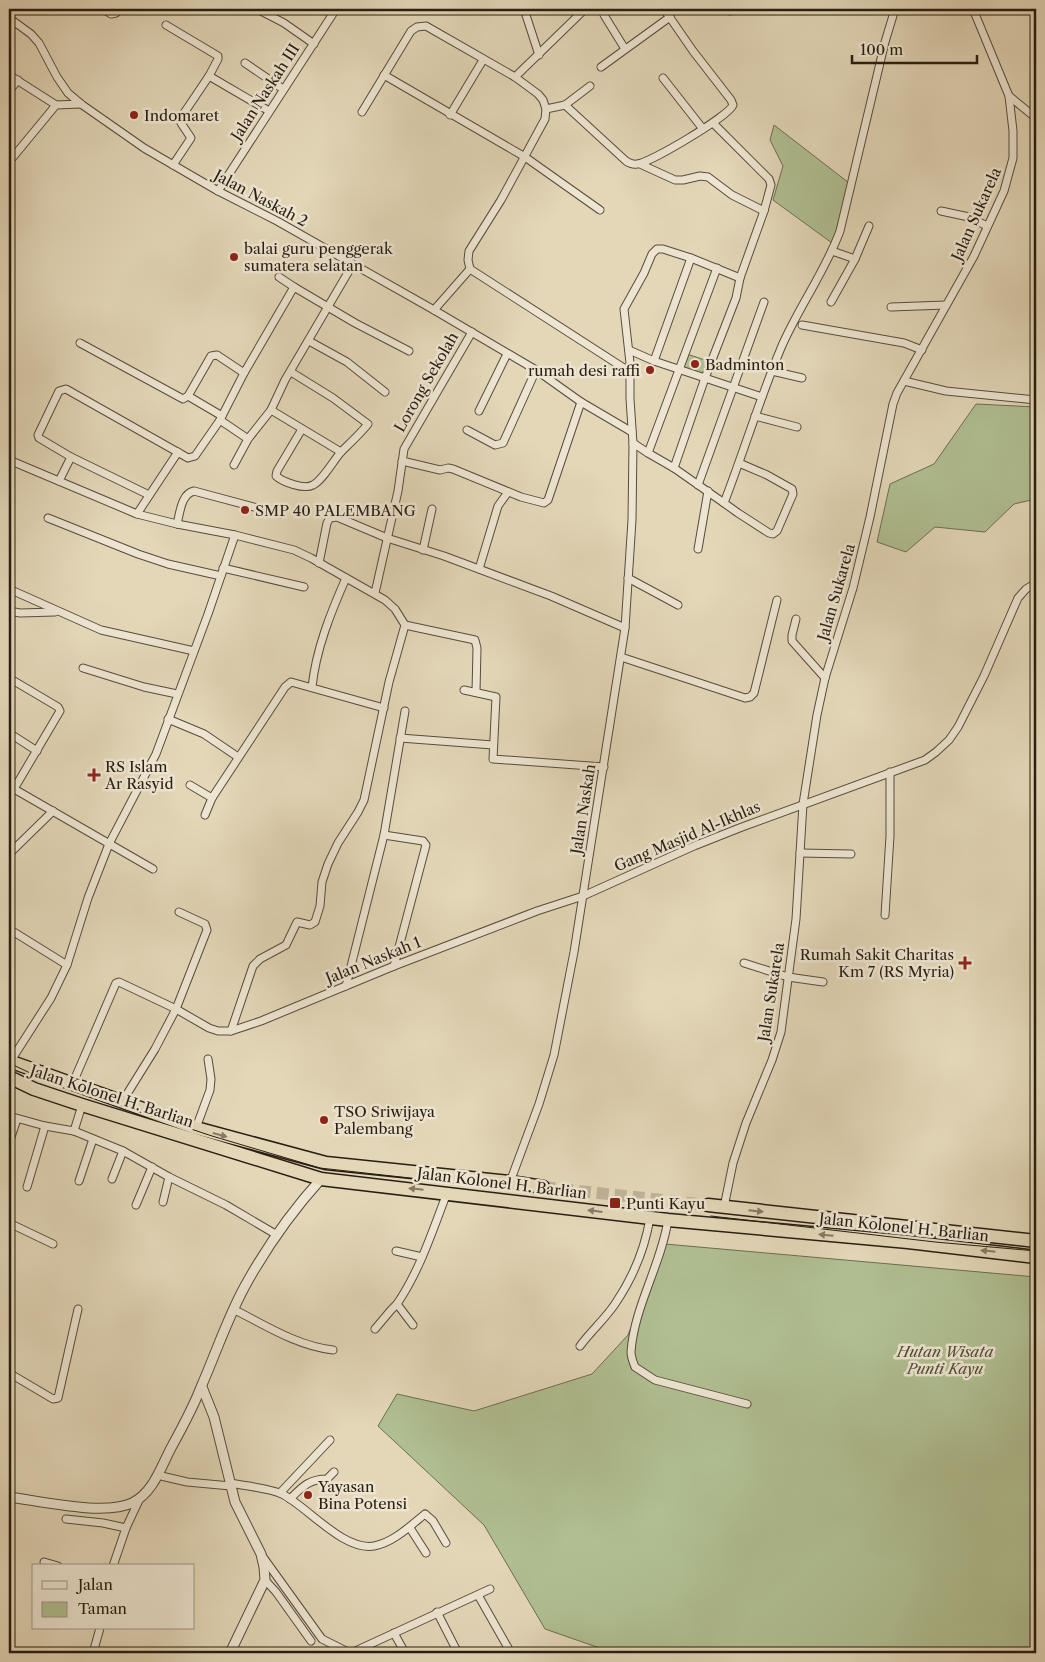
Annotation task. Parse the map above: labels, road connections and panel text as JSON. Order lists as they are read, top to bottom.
{
  "streets": {
    "highway": ["Jalan Kolonel H. Barlian"],
    "street": [
      "Jalan Naskah III",
      "Jalan Naskah 2",
      "Jalan Sukarela",
      "Lorong Sekolah",
      "Jalan Naskah",
      "Gang Masjid Al-Ikhlas",
      "Jalan Naskah 1"
    ]
  },
  "crossings": [
    ["Jalan Naskah III", "Jalan Naskah 2"],
    ["Jalan Naskah 2", "Lorong Sekolah"],
    ["Jalan Naskah 2", "Jalan Naskah"],
    ["Jalan Sukarela", "Gang Masjid Al-Ikhlas"],
    ["Jalan Sukarela", "Jalan Kolonel H. Barlian"],
    ["Jalan Naskah", "Gang Masjid Al-Ikhlas"],
    ["Jalan Naskah", "Jalan Naskah 1"],
    ["Gang Masjid Al-Ikhlas", "Jalan Naskah 1"]
  ],
  "parks": ["Hutan Wisata Punti Kayu"],
  "places": {
    "other": [
      "Indomaret",
      "balai guru penggerak sumatera selatan",
      "Badminton",
      "rumah desi raffi",
      "SMP 40 PALEMBANG",
      "TSO Sriwijaya Palembang",
      "Yayasan Bina Potensi"
    ],
    "health": ["RS Islam Ar Rasyid", "Rumah Sakit Charitas Km 7 (RS Myria)"],
    "transit": ["Punti Kayu"]
  },
  "legend": ["Jalan", "Taman"],
  "scale_bar": "100 m"
}
